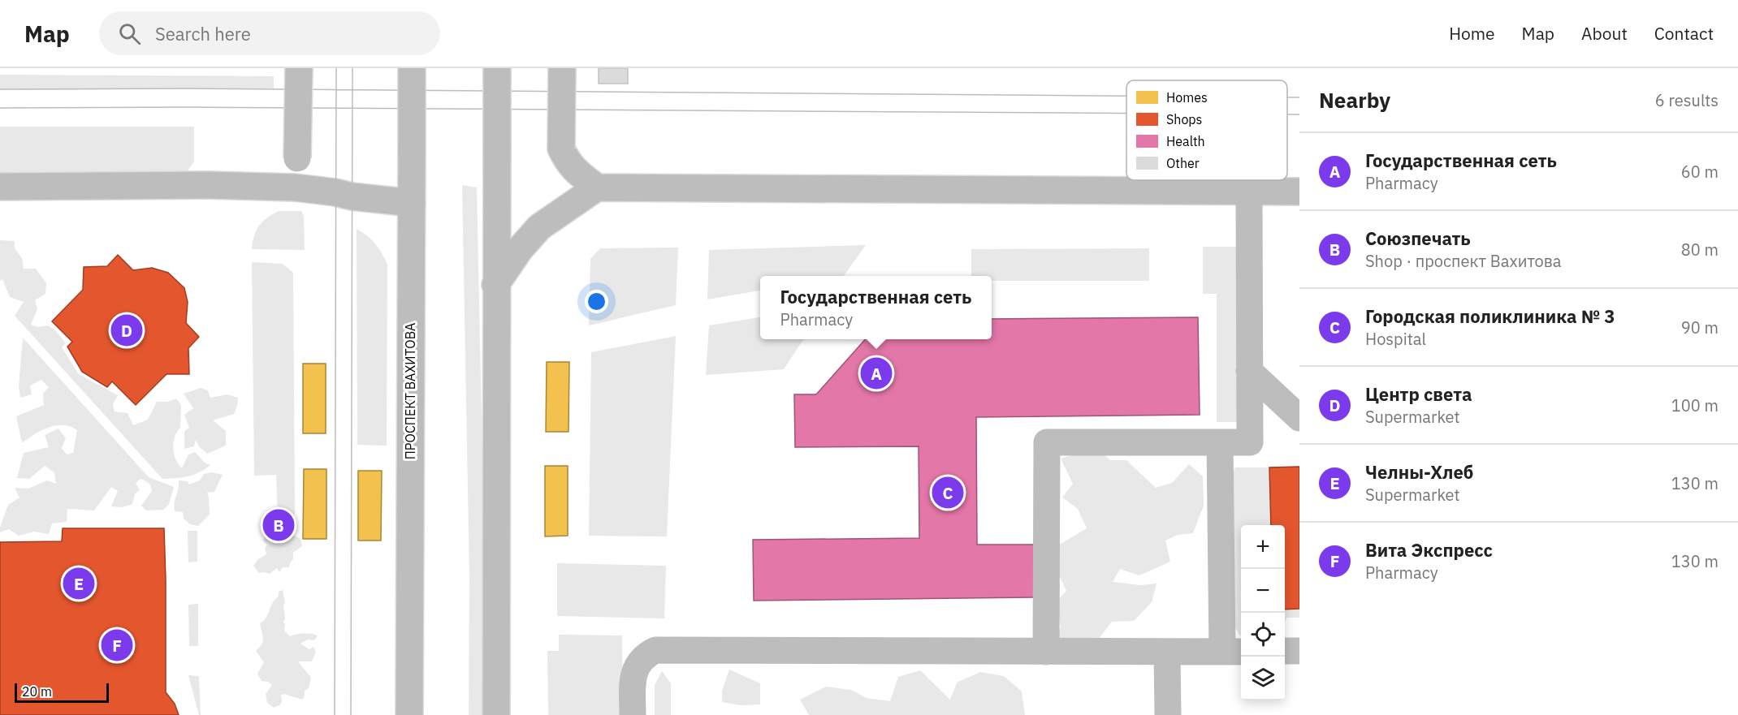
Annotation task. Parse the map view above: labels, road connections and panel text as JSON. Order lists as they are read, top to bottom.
{
  "streets": {
    "main road": ["ПРОСПЕКТ ВАХИТОВА"]
  },
  "legend": [
    "Homes",
    "Shops",
    "Health",
    "Other"
  ],
  "scale_bar": "20 m",
  "page": {
    "header": "Map",
    "search": "Search here",
    "nav": [
      "Home",
      "Map",
      "About",
      "Contact"
    ],
    "heading": ["Nearby", "6 results"],
    "list": [
      {
        "mark": "A",
        "name": "Государственная сеть",
        "note": "Pharmacy",
        "value": "60 m"
      },
      {
        "mark": "B",
        "name": "Союзпечать",
        "note": "Shop · проспект Вахитова",
        "value": "80 m"
      },
      {
        "mark": "C",
        "name": "Городская поликлиника № 3",
        "note": "Hospital",
        "value": "90 m"
      },
      {
        "mark": "D",
        "name": "Центр света",
        "note": "Supermarket",
        "value": "100 m"
      },
      {
        "mark": "E",
        "name": "Челны-Хлеб",
        "note": "Supermarket",
        "value": "130 m"
      },
      {
        "mark": "F",
        "name": "Вита Экспресс",
        "note": "Pharmacy",
        "value": "130 m"
      }
    ],
    "popup": ["Государственная сеть", "Pharmacy"],
    "pins": [
      "D",
      "A",
      "C",
      "B",
      "E",
      "F"
    ],
    "map_buttons": ["+", "−"],
    "scale": "20 m"
  }
}
